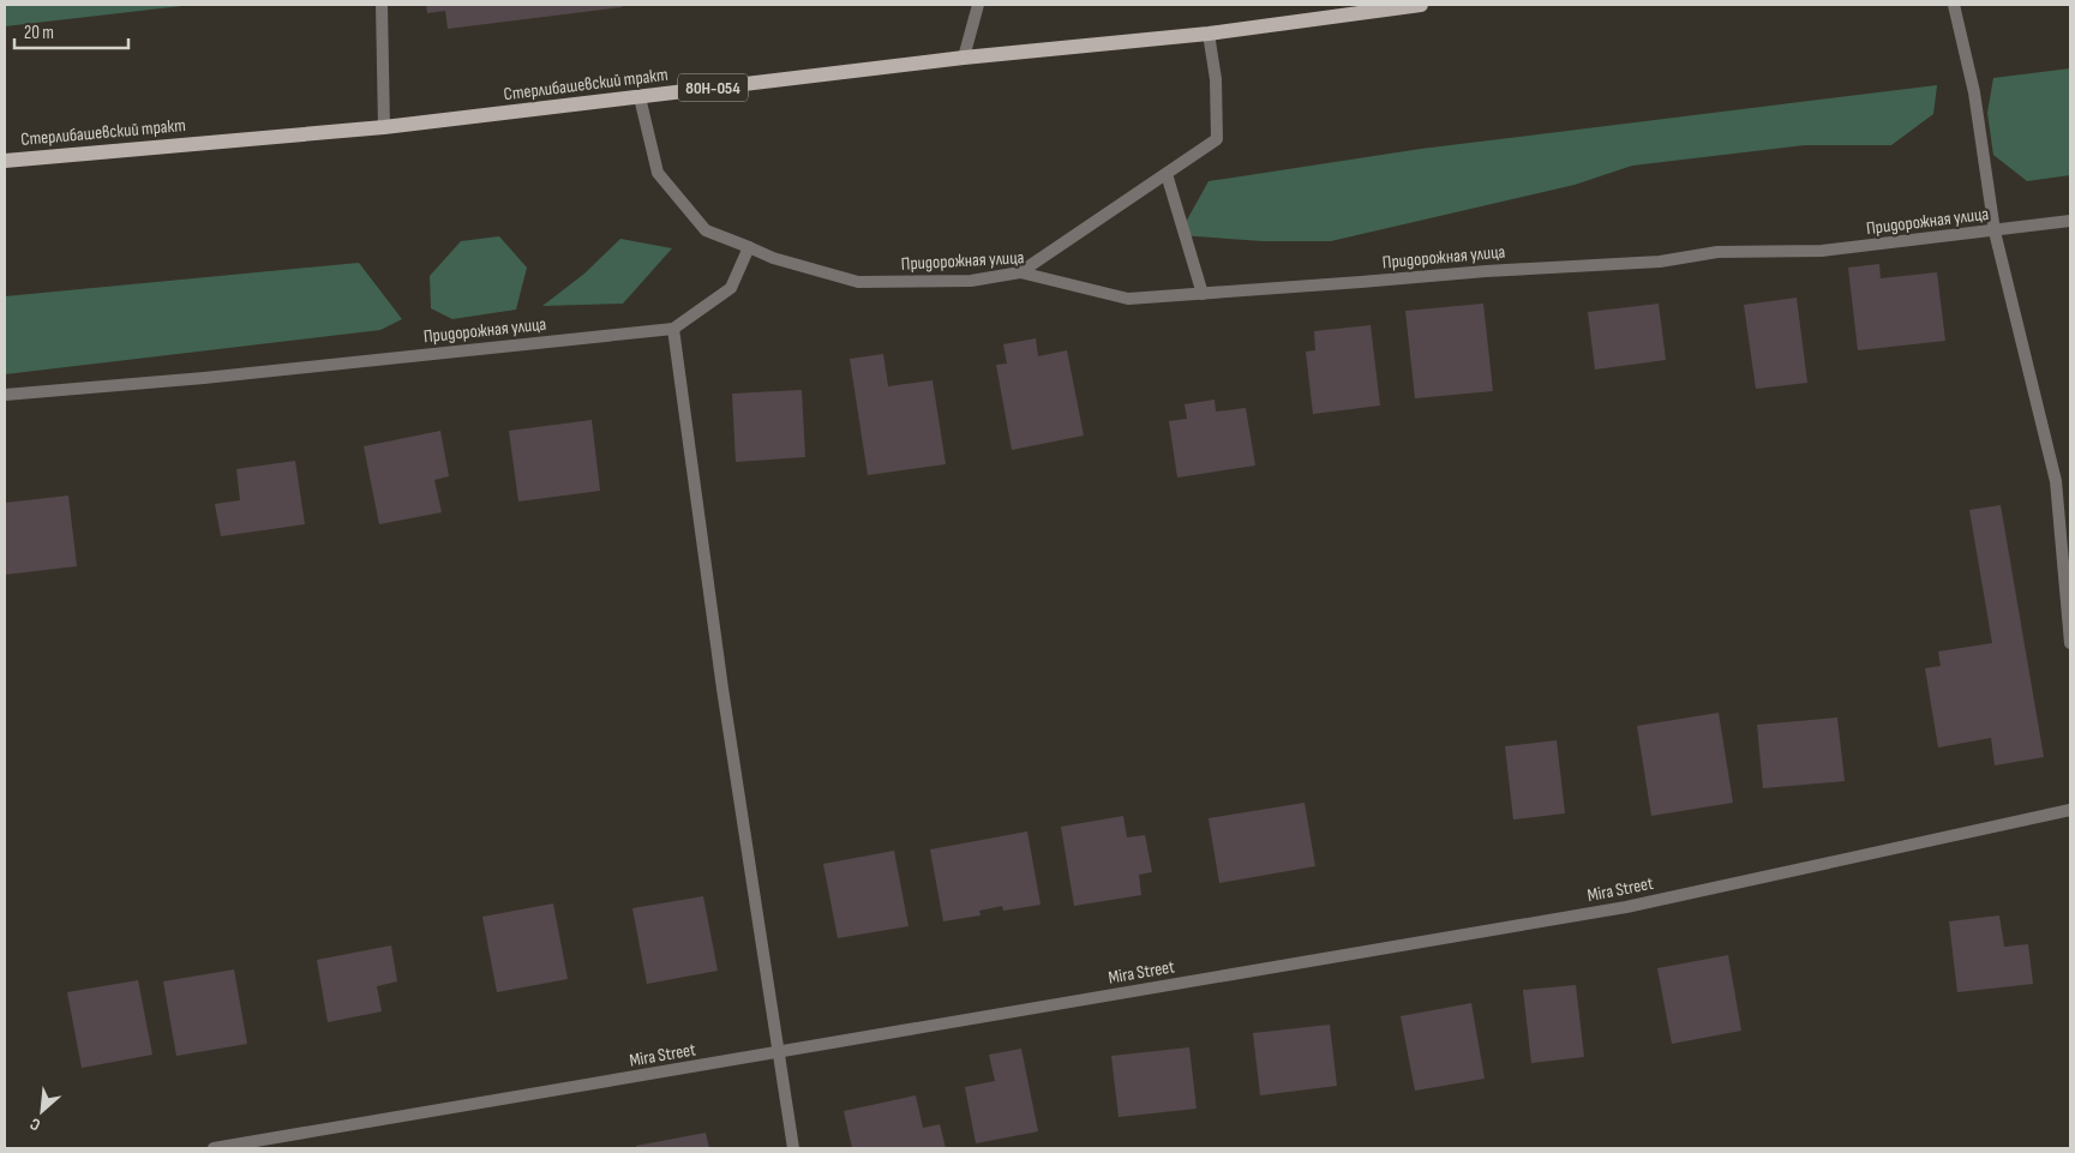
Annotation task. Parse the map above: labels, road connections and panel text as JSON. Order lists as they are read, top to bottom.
{
  "streets": {
    "main road": ["Стерлибашевский тракт", "80Н-054"],
    "street": ["Придорожная улица", "Mira Street"]
  },
  "scale_bar": "20 m",
  "north": "bottom left"
}
